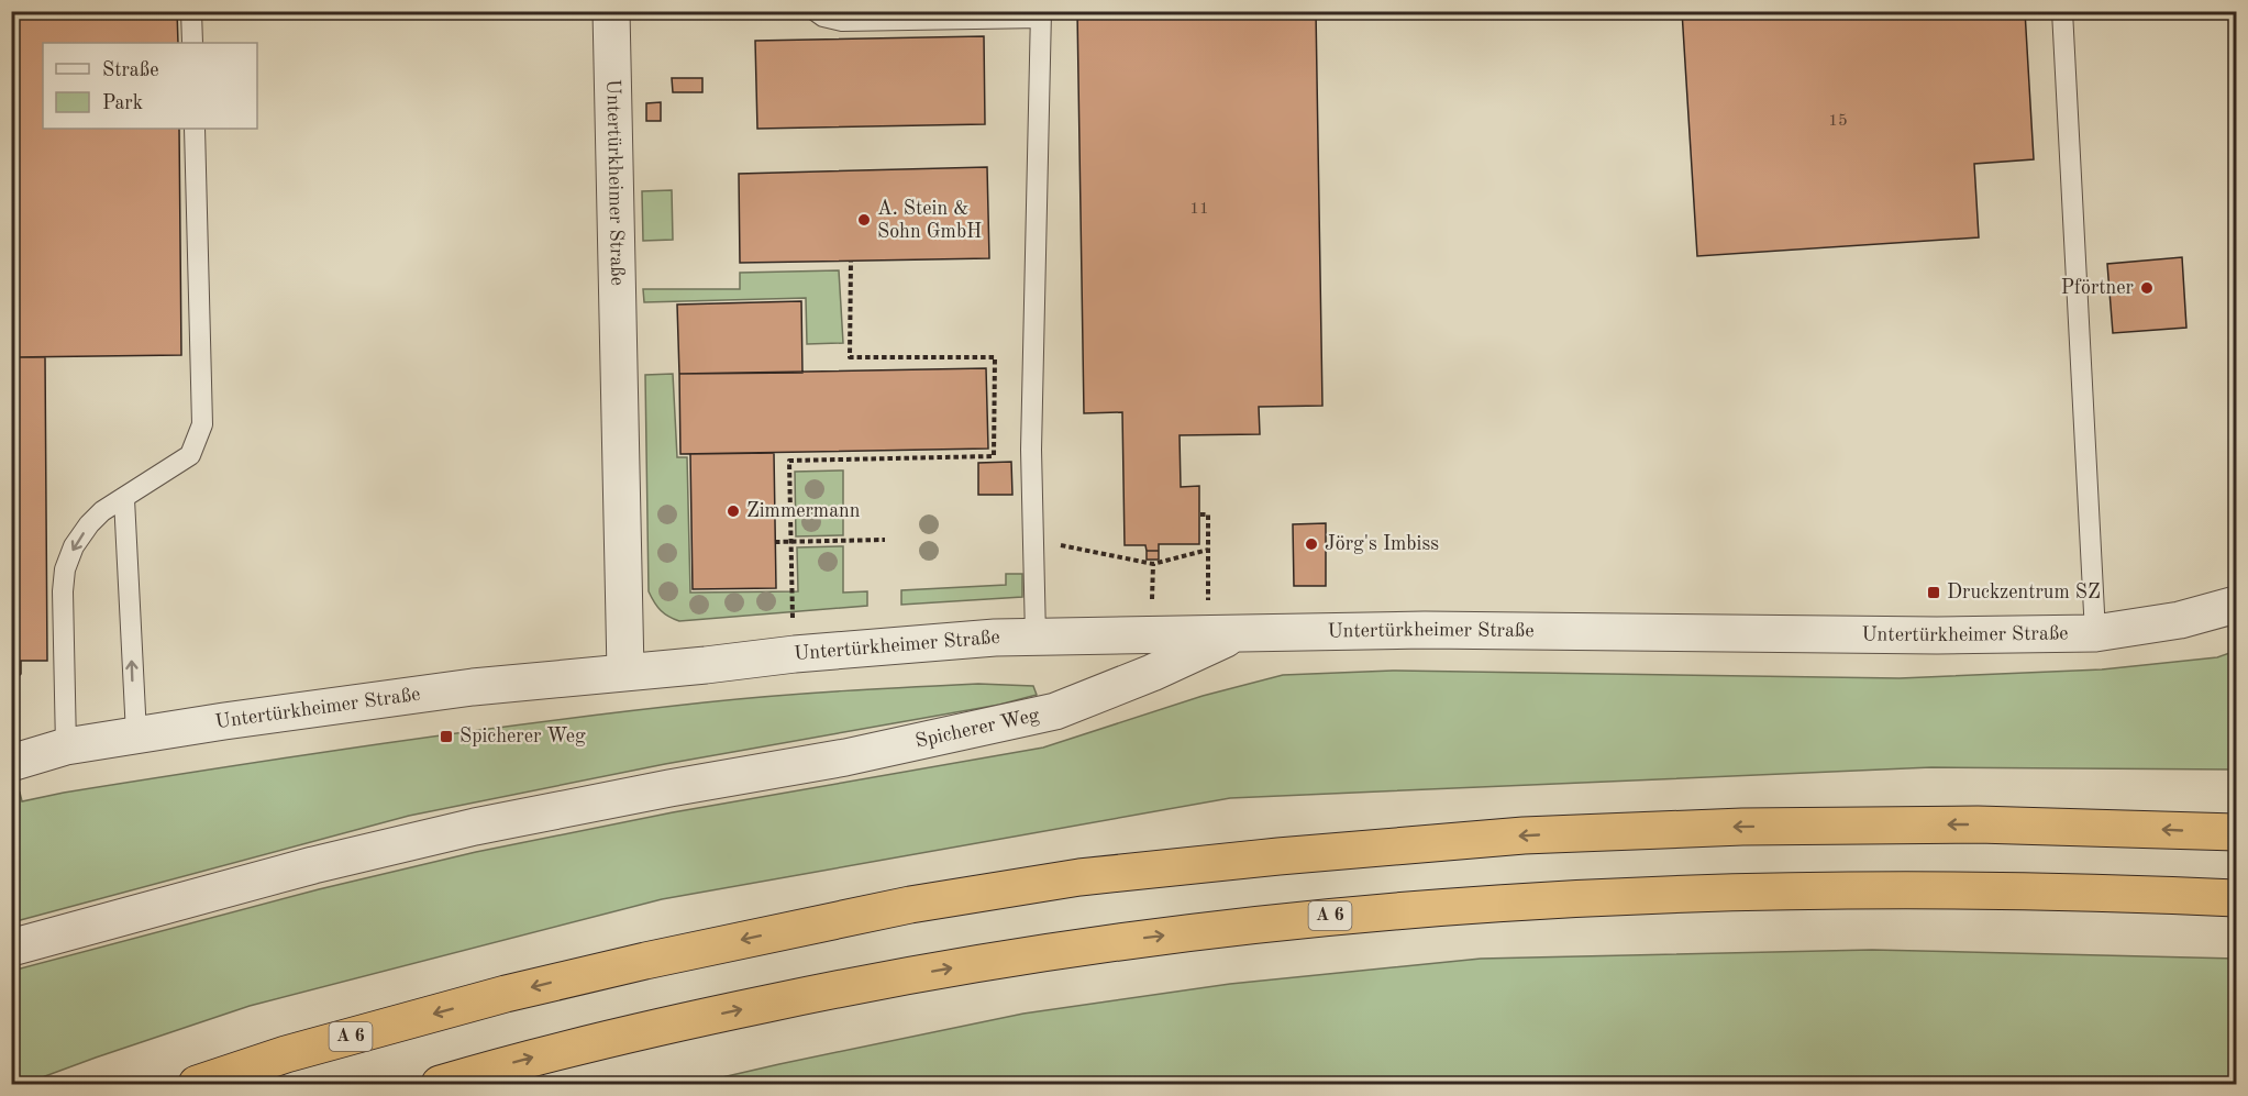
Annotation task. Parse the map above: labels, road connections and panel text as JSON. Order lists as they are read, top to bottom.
{
  "streets": {
    "highway": ["A 6"],
    "street": ["Untertürkheimer Straße", "Spicherer Weg"]
  },
  "crossings": [
    ["Untertürkheimer Straße", "Spicherer Weg"]
  ],
  "places": {
    "other": [
      "A. Stein & Sohn GmbH",
      "Pförtner",
      "Zimmermann",
      "Jörg's Imbiss"
    ],
    "transit": ["Druckzentrum SZ", "Spicherer Weg"]
  },
  "house_numbers": ["15", "11"],
  "legend": ["Straße", "Park"]
}
